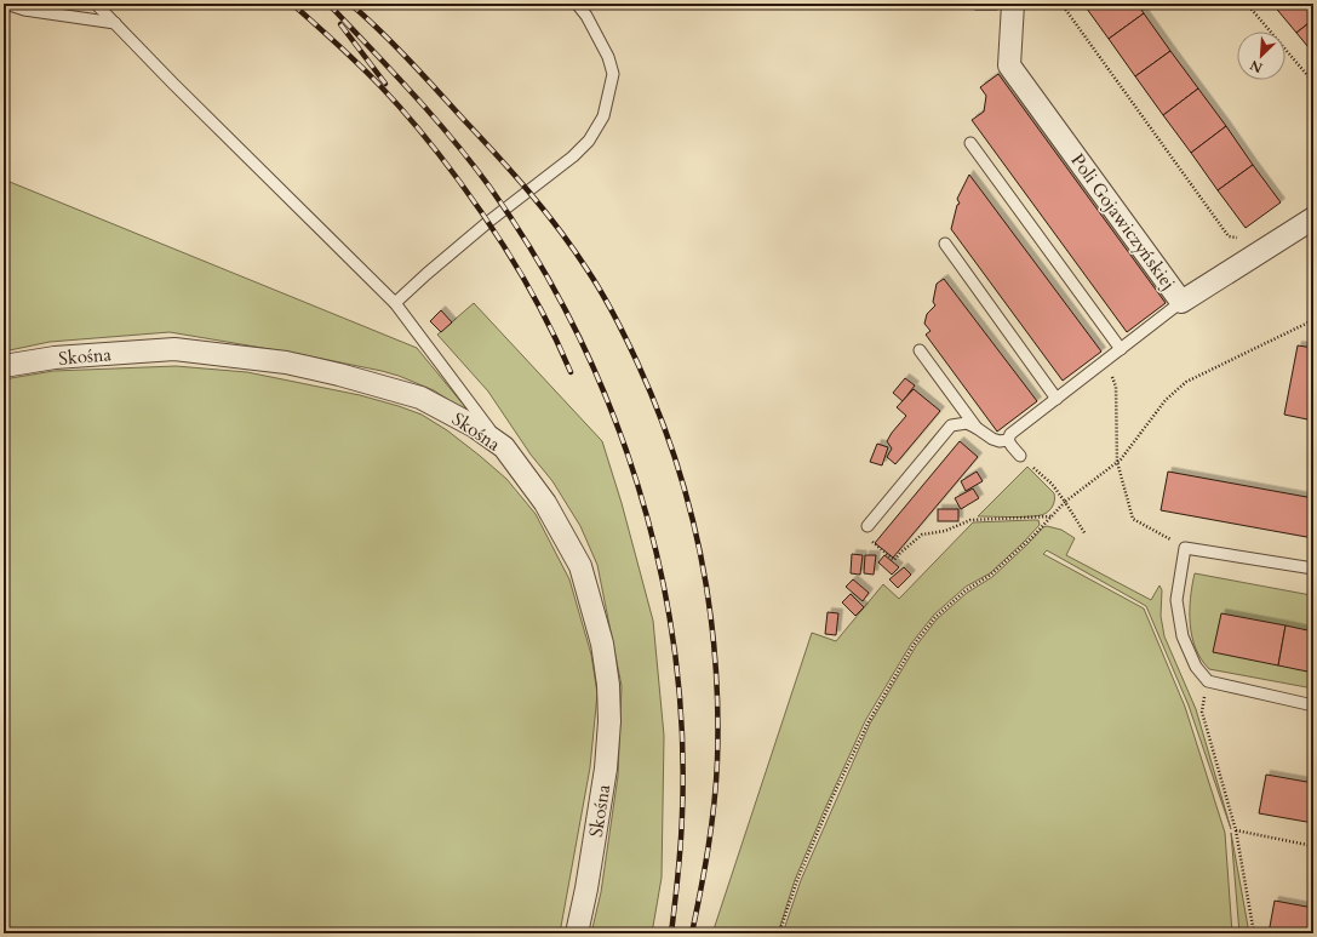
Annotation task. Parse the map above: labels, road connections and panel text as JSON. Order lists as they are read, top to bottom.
{
  "streets": {
    "street": ["Poli Gojawiczyńskiej", "Skośna"]
  },
  "north": "bottom left"
}
